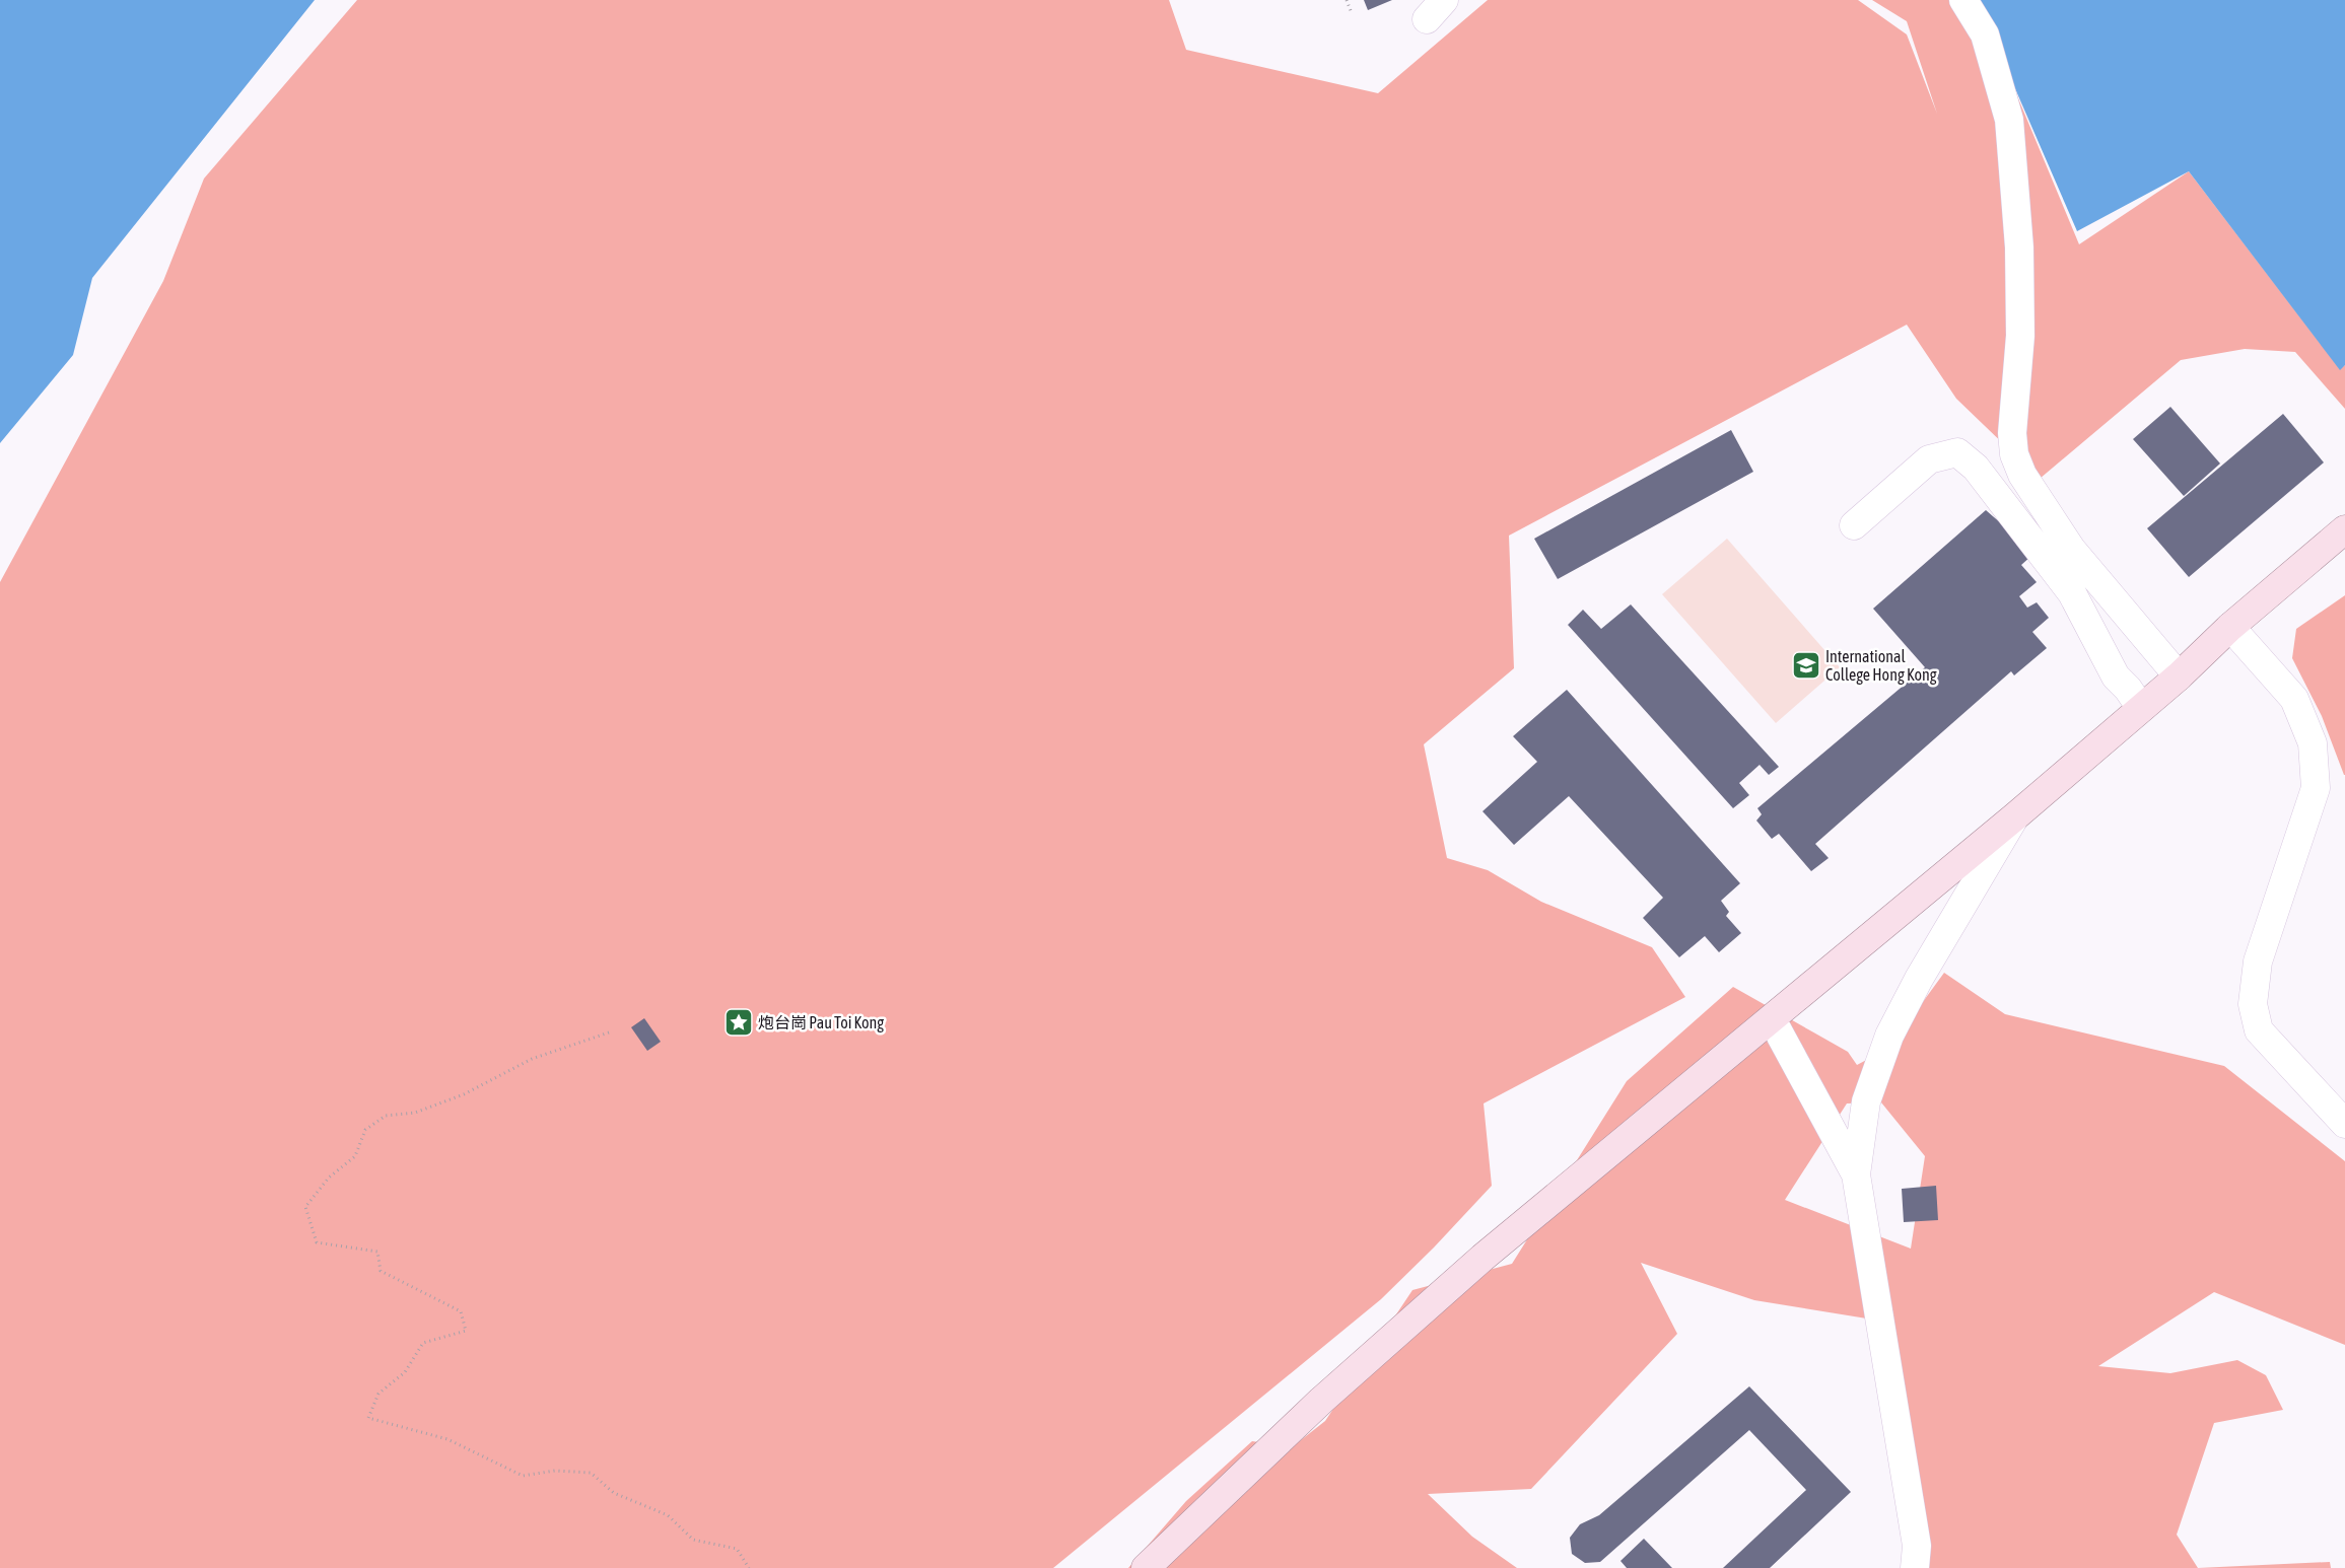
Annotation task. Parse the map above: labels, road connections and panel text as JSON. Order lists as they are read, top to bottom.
{
  "places": {
    "school or university": ["International College Hong Kong"],
    "place": ["炮台崗 Pau Toi Kong"]
  }
}
